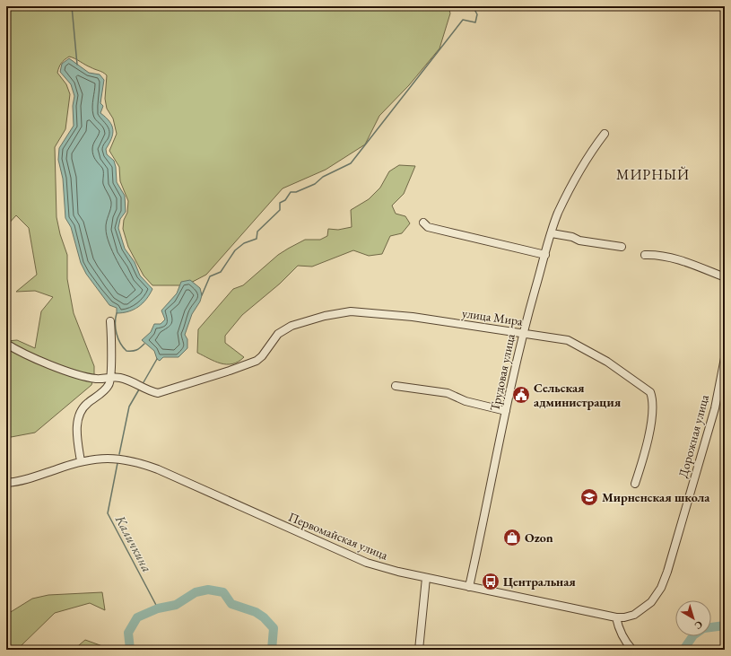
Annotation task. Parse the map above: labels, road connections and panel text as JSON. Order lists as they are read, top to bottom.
{
  "streets": {
    "street": [
      "улица Мира",
      "Трудовая улица",
      "Дорожная улица",
      "Первомайская улица"
    ]
  },
  "crossings": [
    ["улица Мира", "Трудовая улица"],
    ["Трудовая улица", "Первомайская улица"],
    ["Дорожная улица", "Первомайская улица"]
  ],
  "districts": ["МИРНЫЙ"],
  "water": ["Каличкина"],
  "places": {
    "public building": ["Сельская администрация"],
    "school or university": ["Мирненская школа"],
    "shop": ["Ozon"],
    "bus stop": ["Центральная"]
  },
  "north": "bottom right"
}
